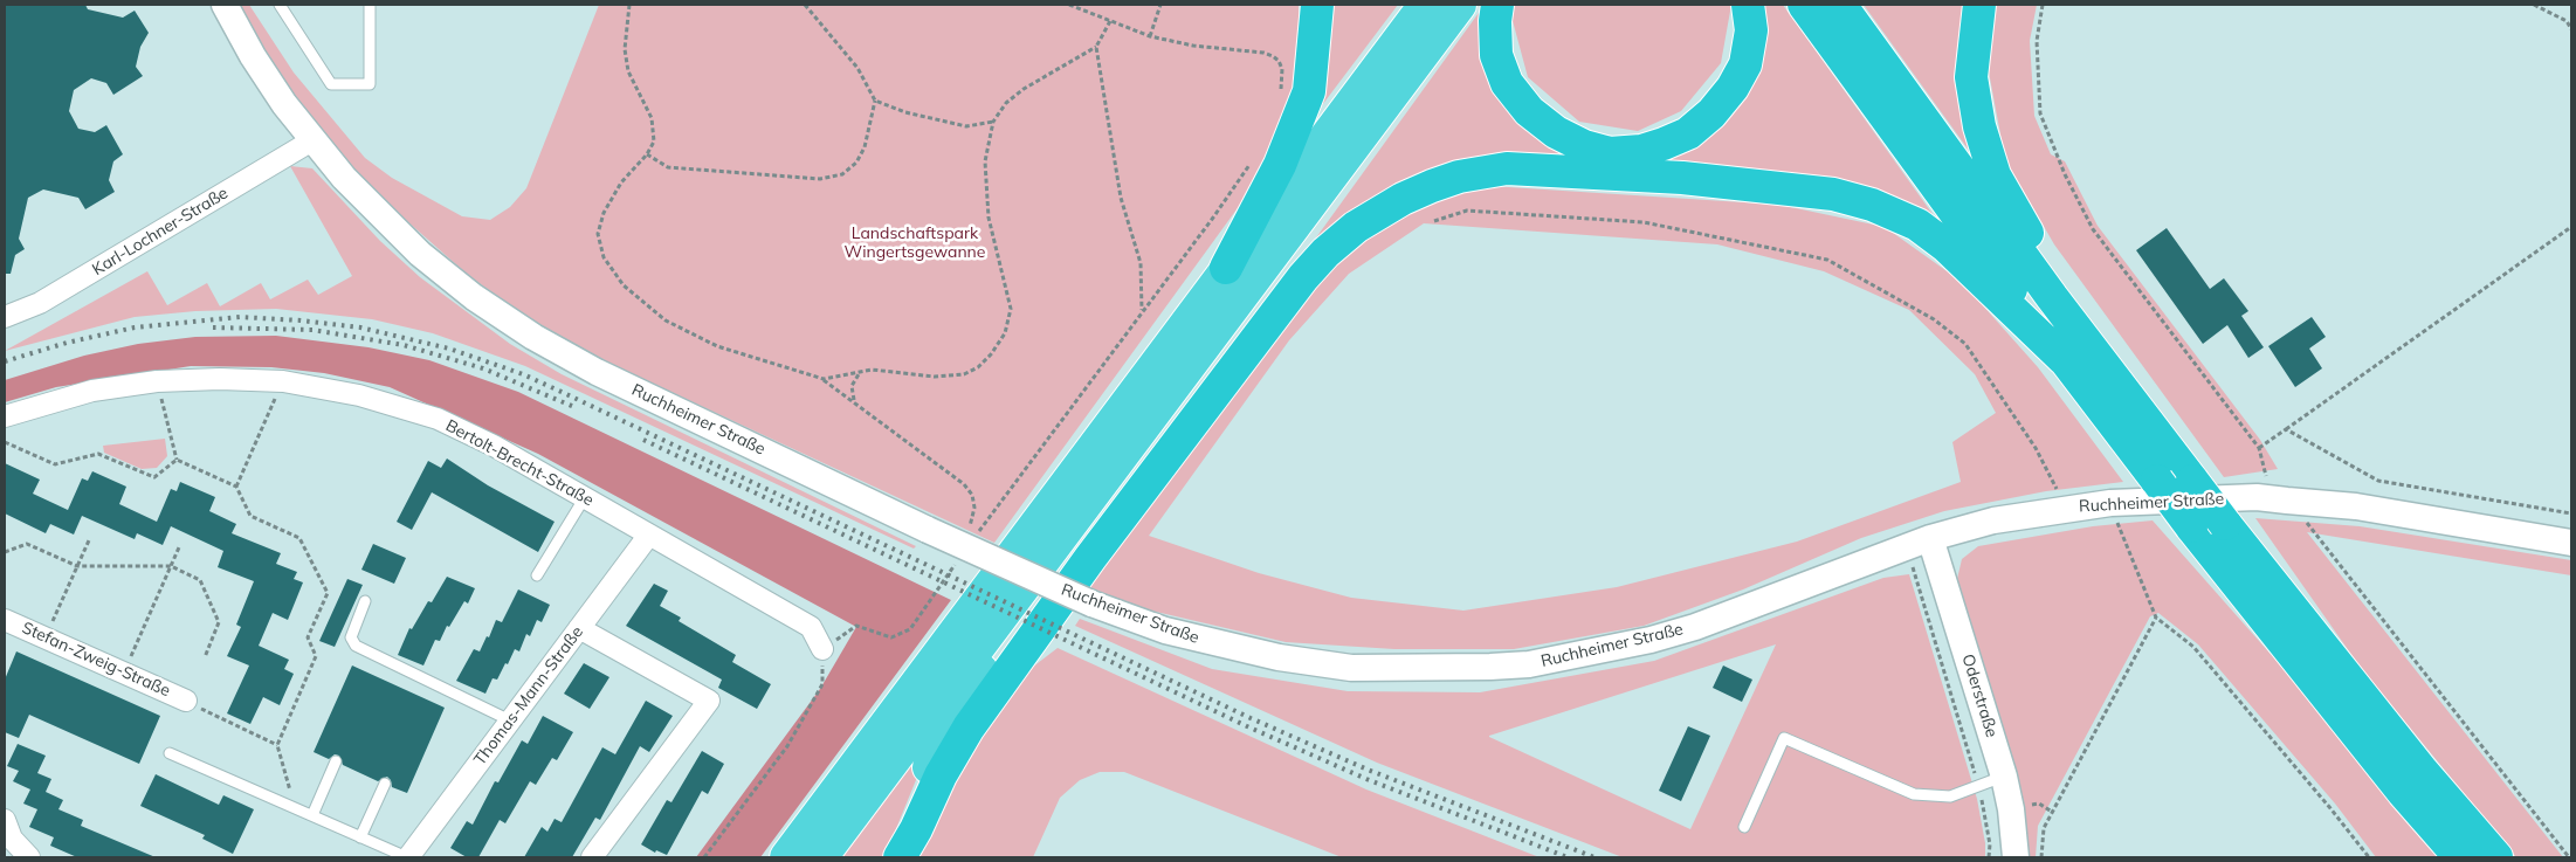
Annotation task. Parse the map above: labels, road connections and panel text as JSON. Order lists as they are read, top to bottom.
{
  "streets": {
    "street": [
      "Karl-Lochner-Straße",
      "Ruchheimer Straße",
      "Bertolt-Brecht-Straße",
      "Stefan-Zweig-Straße",
      "Thomas-Mann-Straße",
      "Oderstraße"
    ]
  },
  "crossings": [
    ["Karl-Lochner-Straße", "Ruchheimer Straße"],
    ["Ruchheimer Straße", "Oderstraße"],
    ["Bertolt-Brecht-Straße", "Thomas-Mann-Straße"]
  ],
  "parks": ["Landschaftspark Wingertsgewanne"]
}
